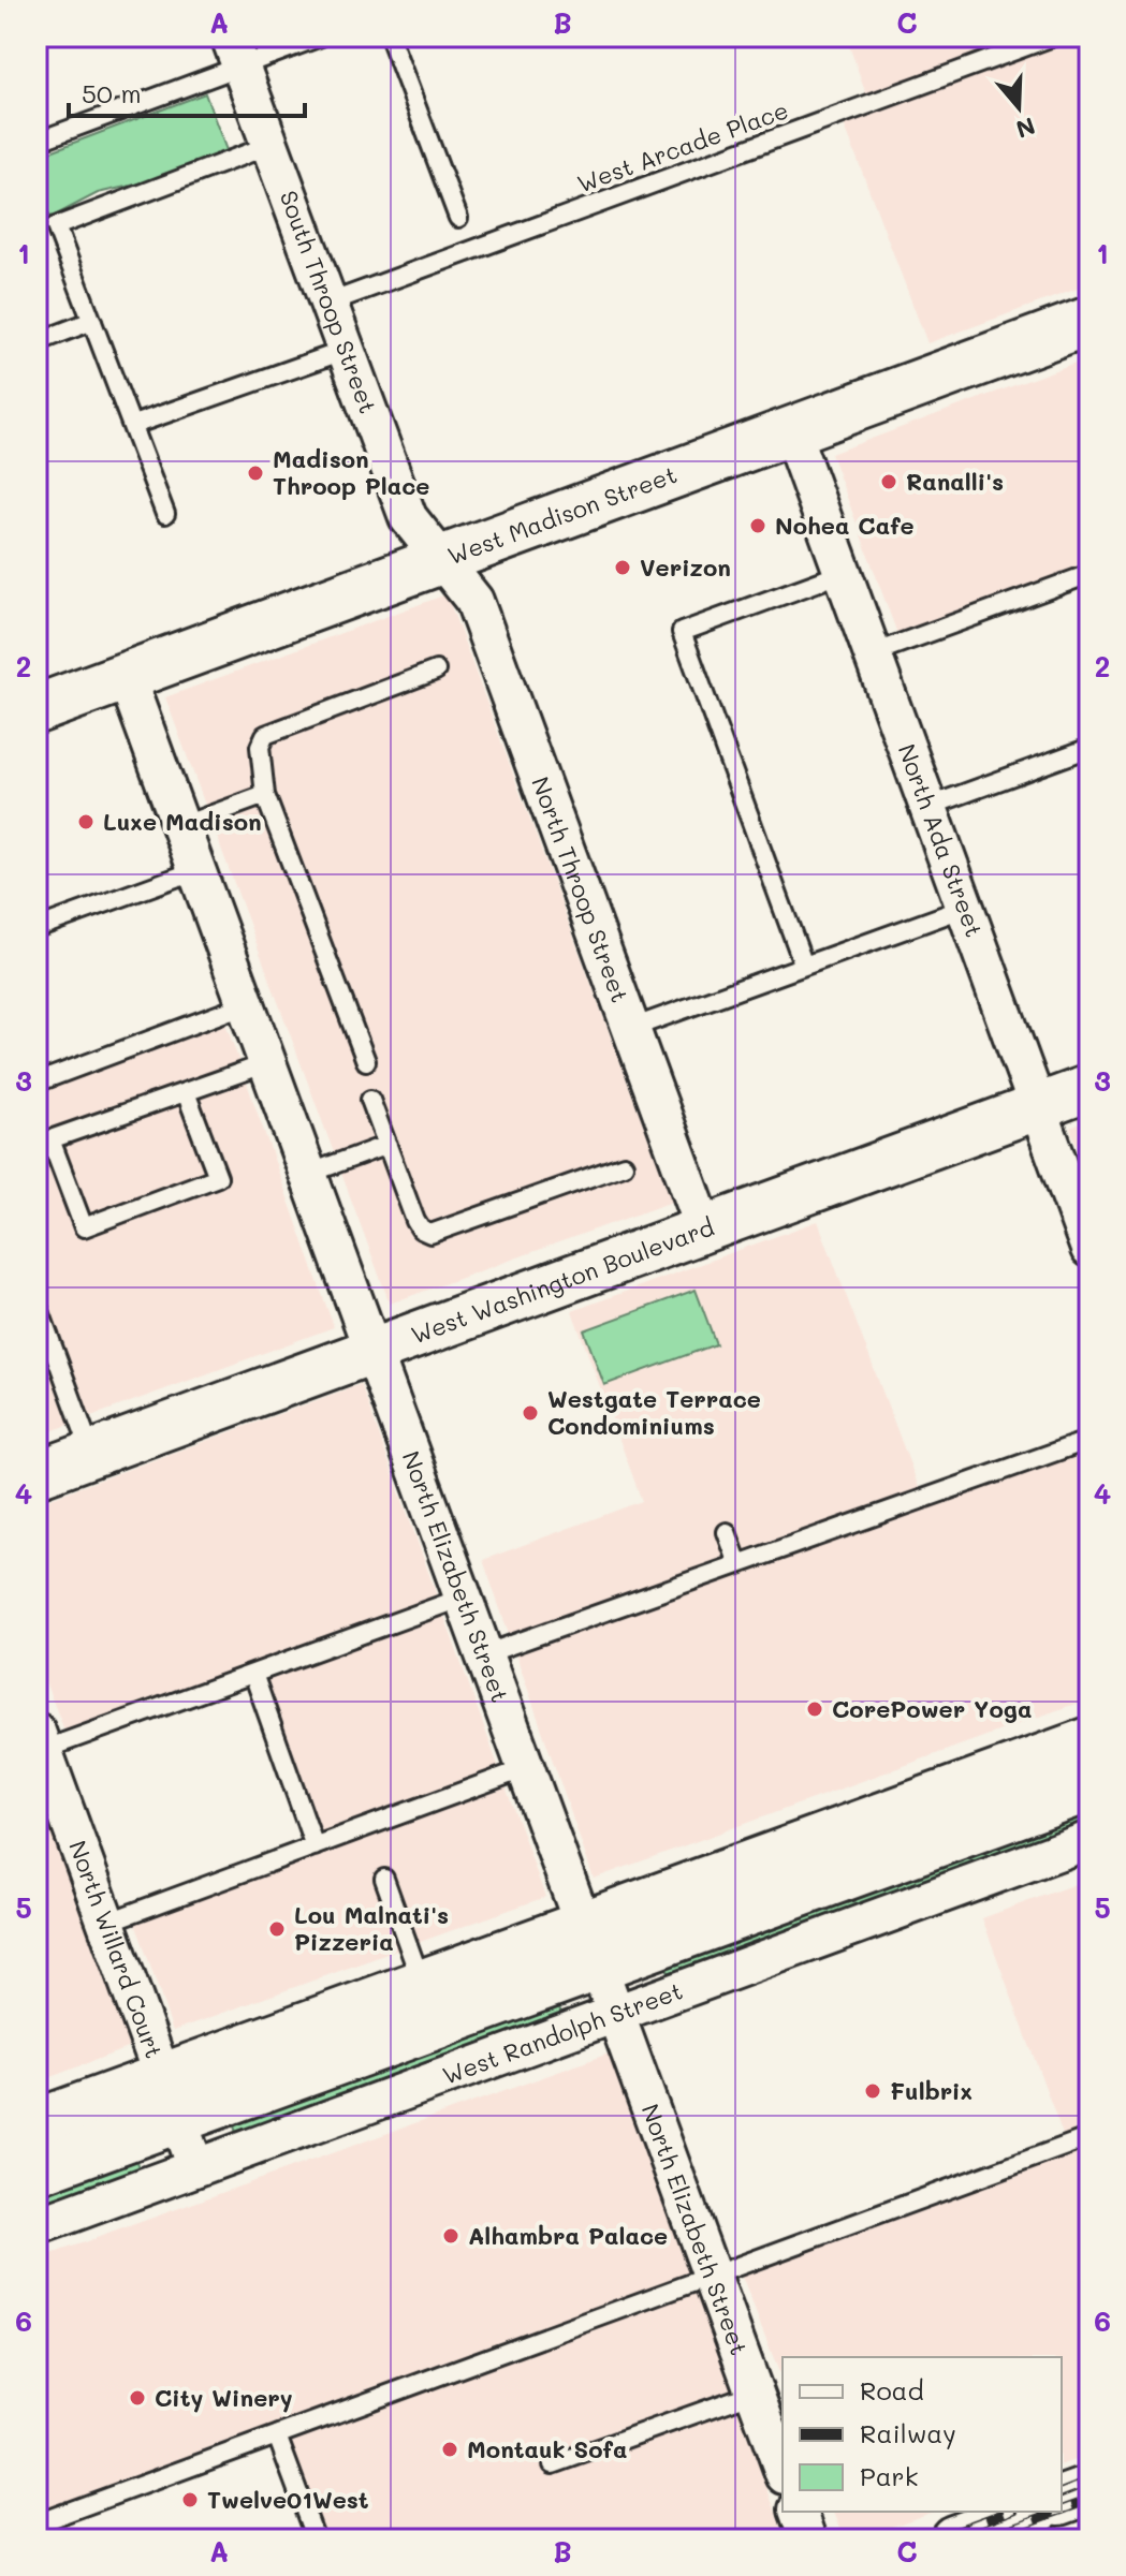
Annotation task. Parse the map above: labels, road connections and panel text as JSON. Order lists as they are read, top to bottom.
{
  "streets": {
    "main road": ["West Madison Street"],
    "street": [
      "South Throop Street",
      "North Ada Street",
      "North Throop Street",
      "West Washington Boulevard",
      "North Elizabeth Street",
      "North Willard Court",
      "West Randolph Street"
    ],
    "lane": ["West Arcade Place"]
  },
  "crossings": [
    ["West Arcade Place", "South Throop Street"],
    ["South Throop Street", "West Madison Street"],
    ["South Throop Street", "North Throop Street"],
    ["West Madison Street", "North Ada Street"],
    ["West Madison Street", "North Throop Street"],
    ["West Madison Street", "North Elizabeth Street"],
    ["North Ada Street", "West Washington Boulevard"],
    ["North Throop Street", "West Washington Boulevard"],
    ["West Washington Boulevard", "North Elizabeth Street"],
    ["North Elizabeth Street", "West Randolph Street"],
    ["North Willard Court", "West Randolph Street"]
  ],
  "places": [
    "Madison Throop Place",
    "Ranalli's",
    "Nohea Cafe",
    "Verizon",
    "Luxe Madison",
    "Westgate Terrace Condominiums",
    "CorePower Yoga",
    "Lou Malnati's Pizzeria",
    "Fulbrix",
    "Alhambra Palace",
    "City Winery",
    "Montauk Sofa",
    "Twelve01West"
  ],
  "legend": ["Road", "Railway", "Park"],
  "scale_bar": "50 m",
  "north": "bottom",
  "grid": {
    "columns": ["A", "B", "C"],
    "rows": [
      "1",
      "2",
      "3",
      "4",
      "5",
      "6"
    ]
  }
}
